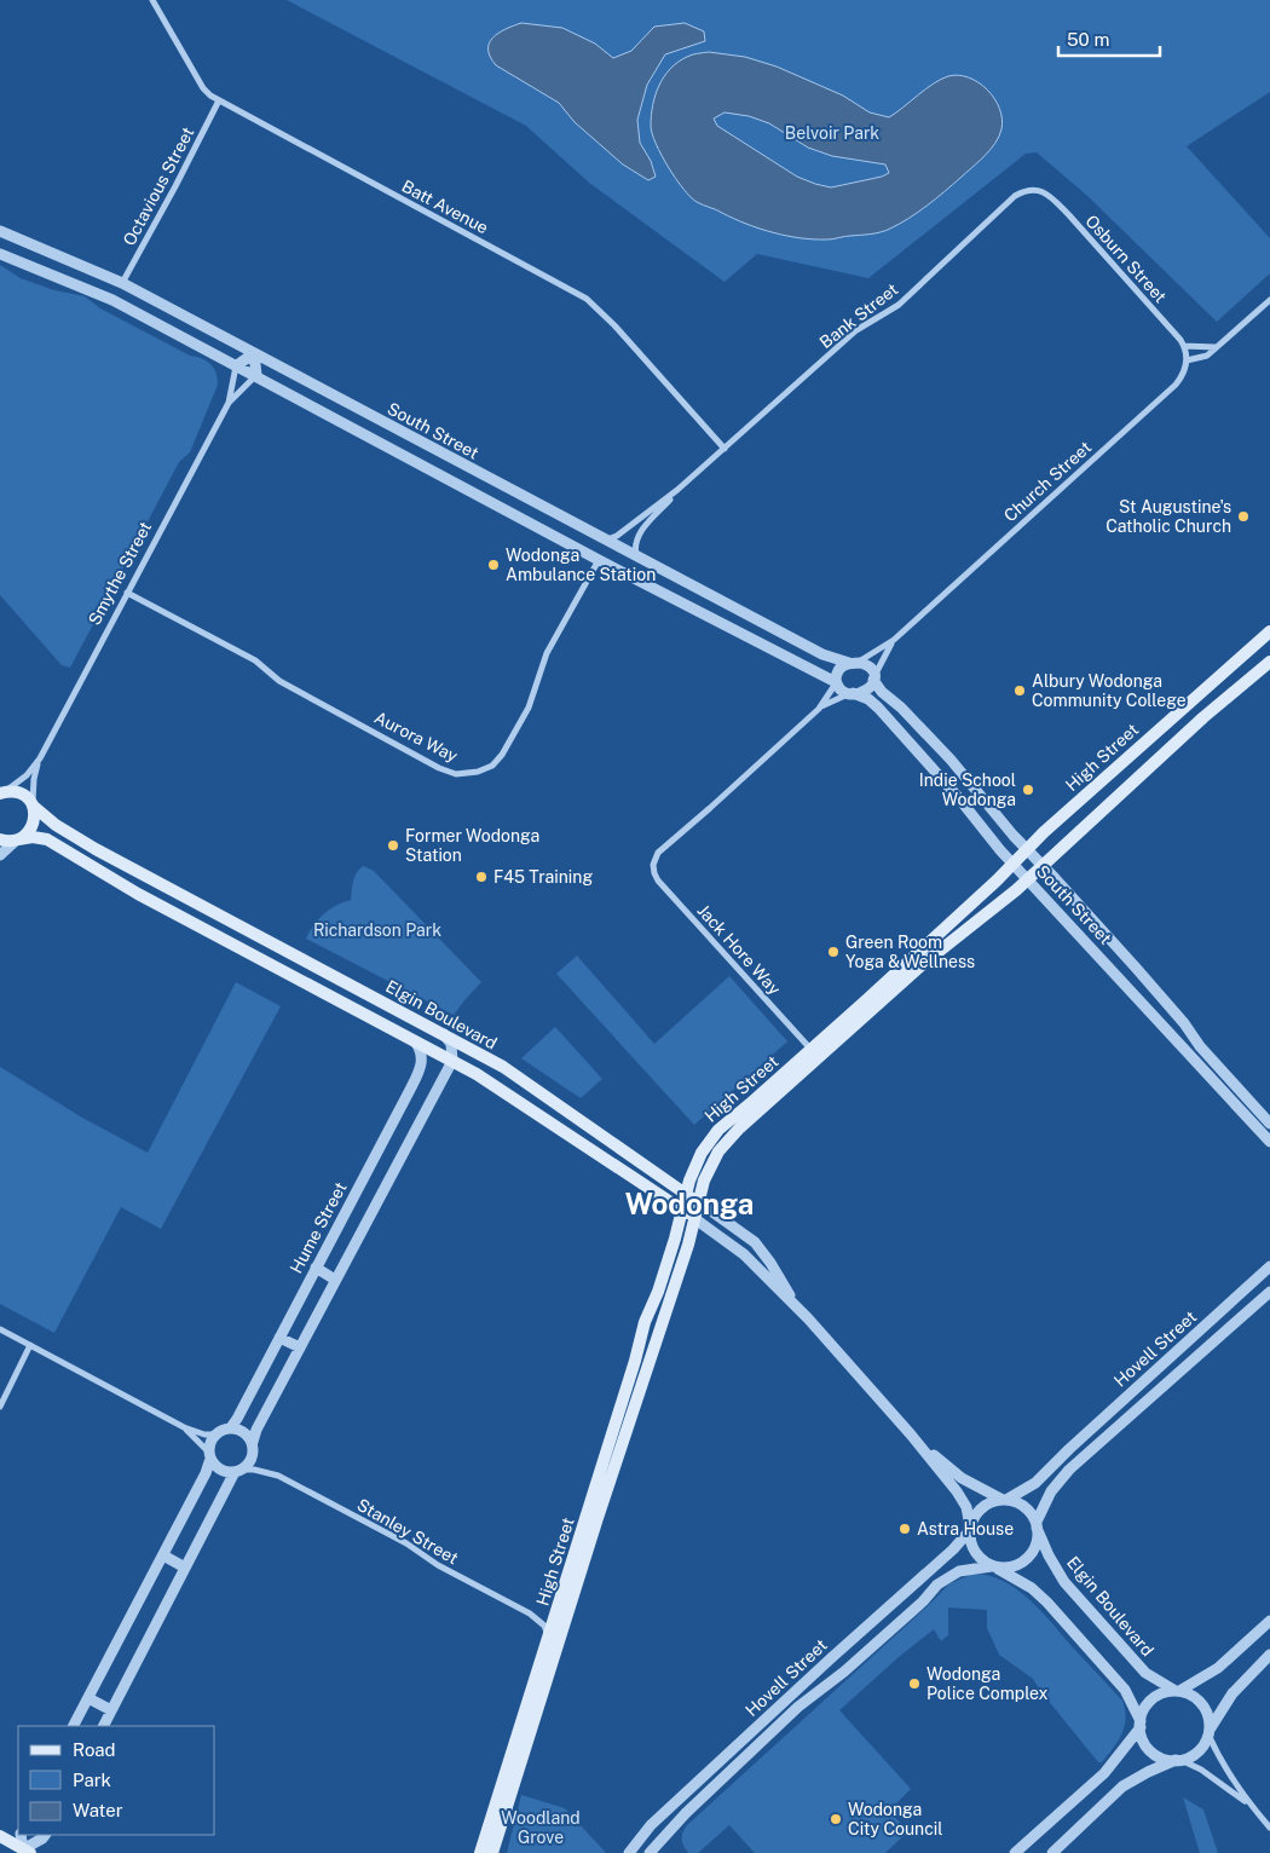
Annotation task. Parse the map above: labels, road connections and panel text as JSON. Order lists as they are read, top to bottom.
{
  "streets": {
    "main road": ["High Street", "Elgin Boulevard"],
    "street": [
      "Octavious Street",
      "Batt Avenue",
      "Osburn Street",
      "Bank Street",
      "South Street",
      "Church Street",
      "Smythe Street",
      "Aurora Way",
      "Jack Hore Way",
      "Hume Street",
      "Hovell Street",
      "Stanley Street"
    ]
  },
  "crossings": [
    ["Octavious Street", "Batt Avenue"],
    ["Octavious Street", "South Street"],
    ["Batt Avenue", "Bank Street"],
    ["Osburn Street", "Bank Street"],
    ["Osburn Street", "Church Street"],
    ["Bank Street", "South Street"],
    ["South Street", "Church Street"],
    ["South Street", "Smythe Street"],
    ["South Street", "Aurora Way"],
    ["South Street", "High Street"],
    ["Smythe Street", "Aurora Way"],
    ["Smythe Street", "Elgin Boulevard"],
    ["High Street", "Jack Hore Way"],
    ["High Street", "Elgin Boulevard"],
    ["High Street", "Stanley Street"],
    ["Elgin Boulevard", "Hume Street"],
    ["Elgin Boulevard", "Hovell Street"],
    ["Hume Street", "Stanley Street"]
  ],
  "districts": ["Wodonga"],
  "parks": ["Belvoir Park", "Richardson Park", "Woodland Grove"],
  "places": [
    "St Augustine's Catholic Church",
    "Wodonga Ambulance Station",
    "Albury Wodonga Community College",
    "Indie School Wodonga",
    "Former Wodonga Station",
    "F45 Training",
    "Green Room Yoga & Wellness",
    "Astra House",
    "Wodonga Police Complex",
    "Wodonga City Council"
  ],
  "legend": ["Road", "Park", "Water"],
  "scale_bar": "50 m"
}
